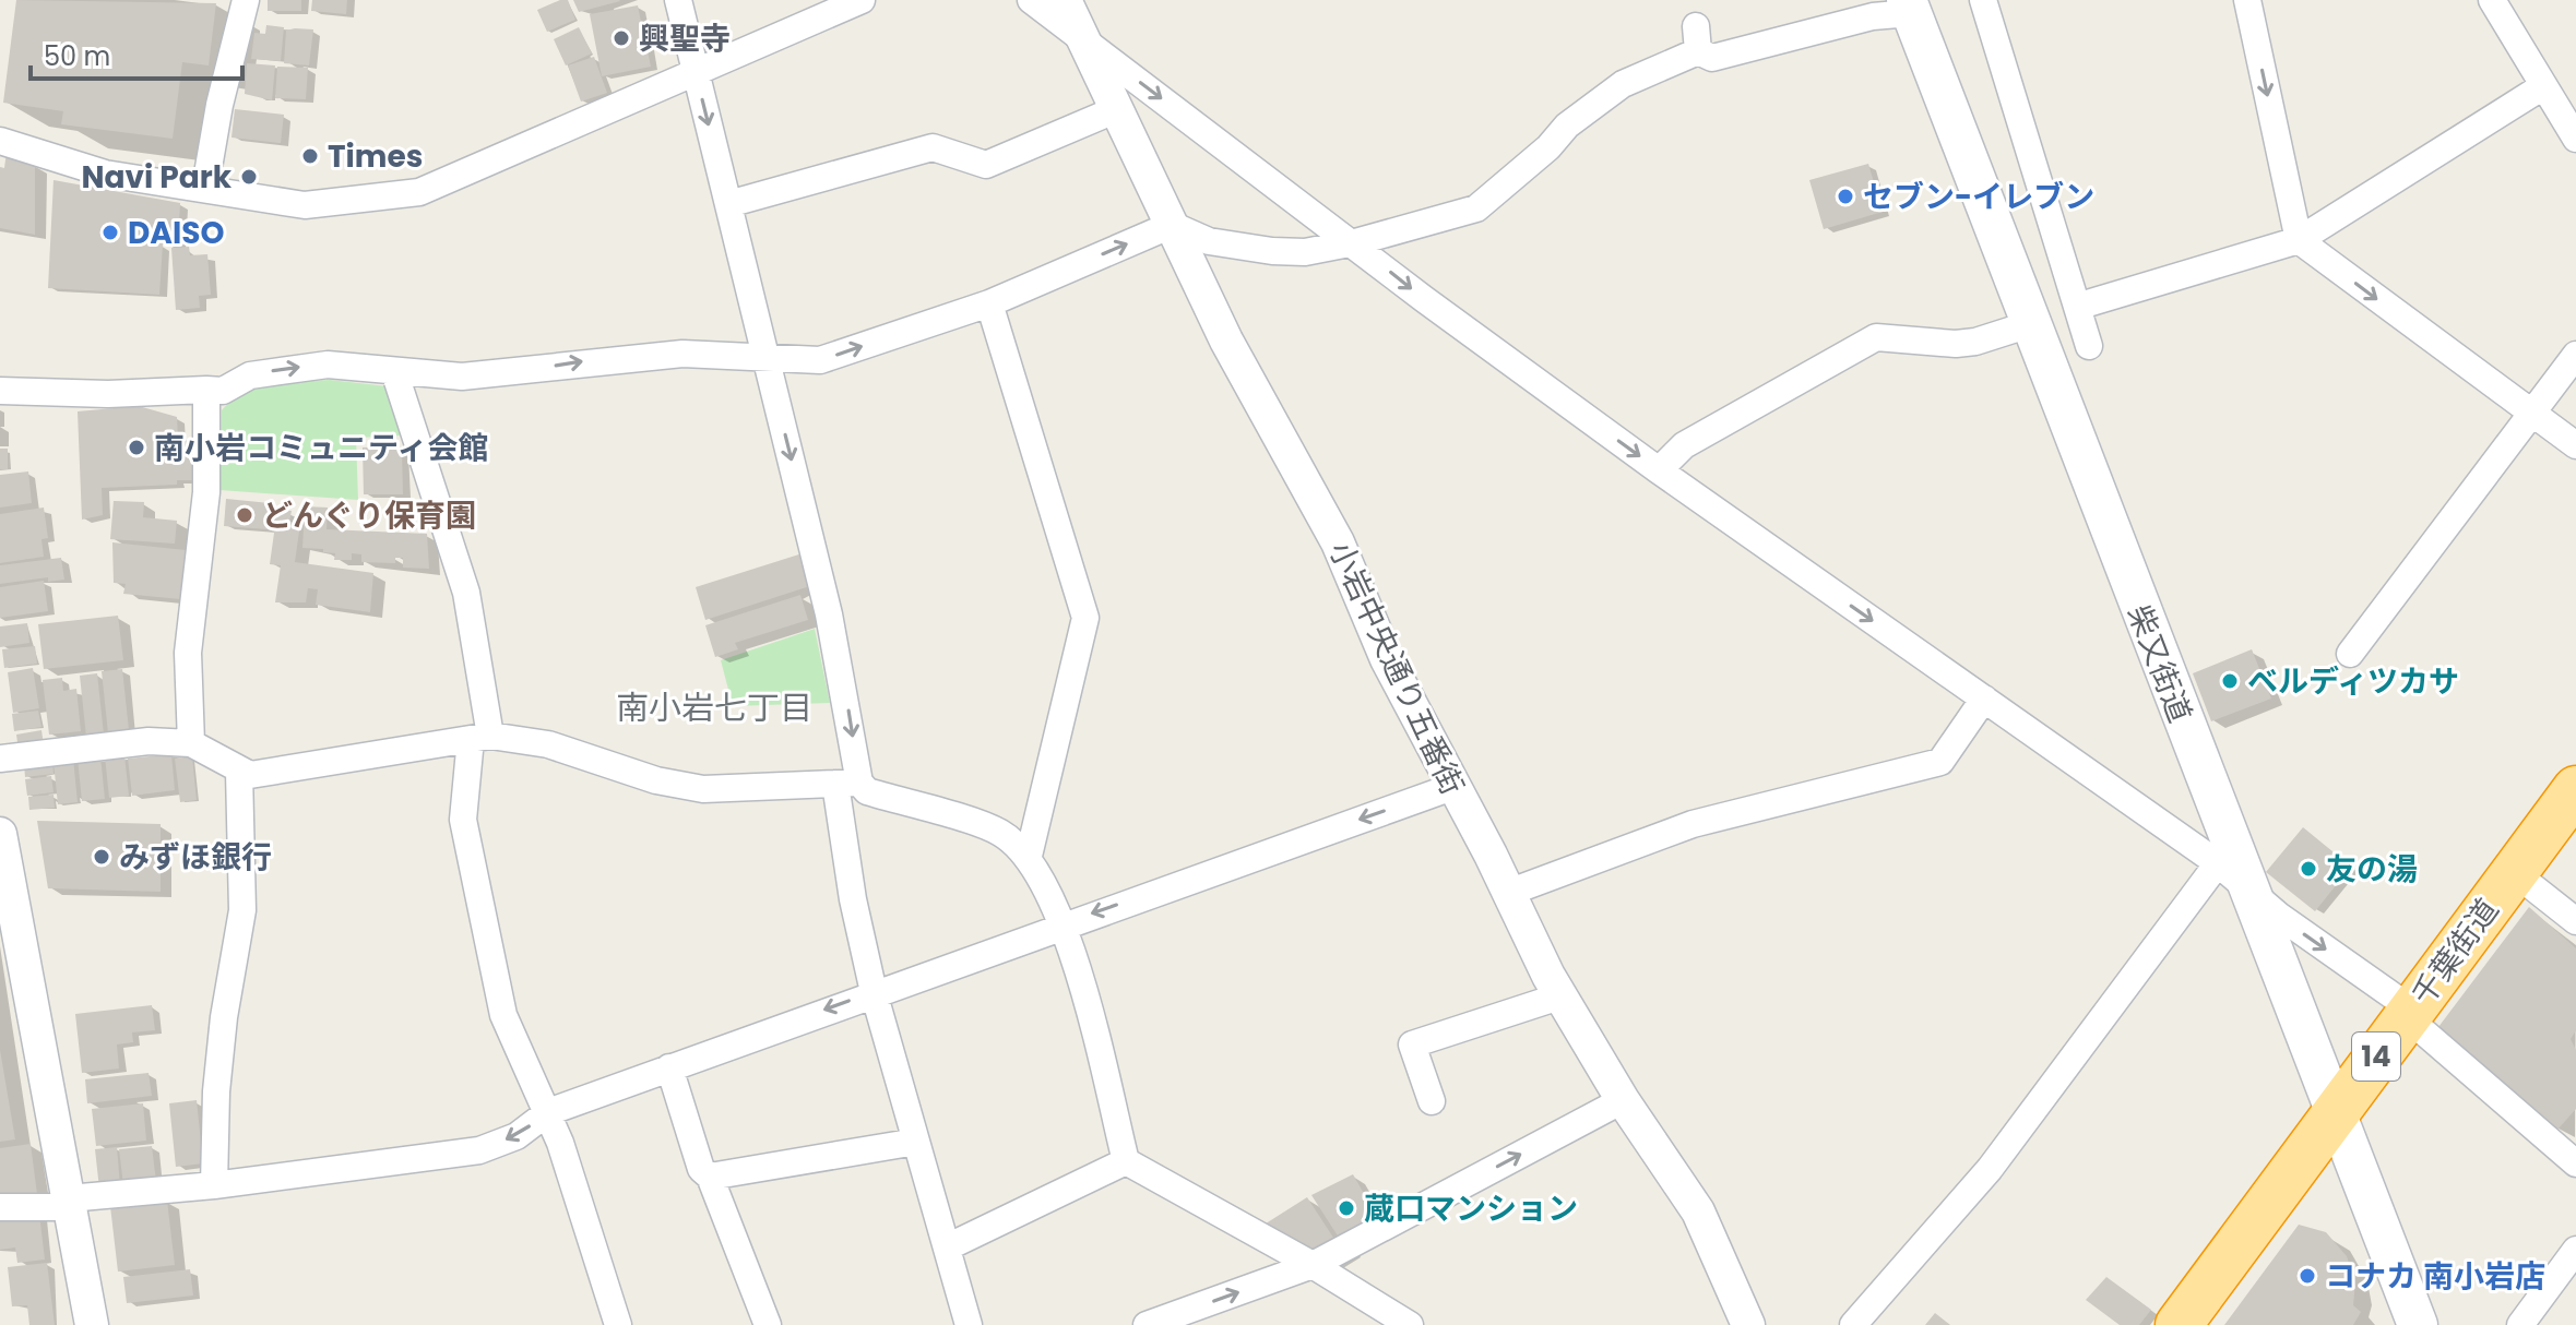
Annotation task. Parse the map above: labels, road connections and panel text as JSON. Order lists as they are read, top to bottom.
{
  "streets": {
    "highway": ["千葉街道", "14"],
    "main road": ["柴又街道"],
    "street": ["小岩中央通り五番街"]
  },
  "crossings": [
    ["柴又街道", "千葉街道"]
  ],
  "districts": ["南小岩七丁目"],
  "places": [
    "興聖寺",
    "Times",
    "Navi Park",
    "セブン-イレブン",
    "DAISO",
    "南小岩コミュニティ会館",
    "どんぐり保育園",
    "ベルディツカサ",
    "みずほ銀行",
    "友の湯",
    "蔵口マンション",
    "コナカ 南小岩店"
  ],
  "scale_bar": "50 m"
}
